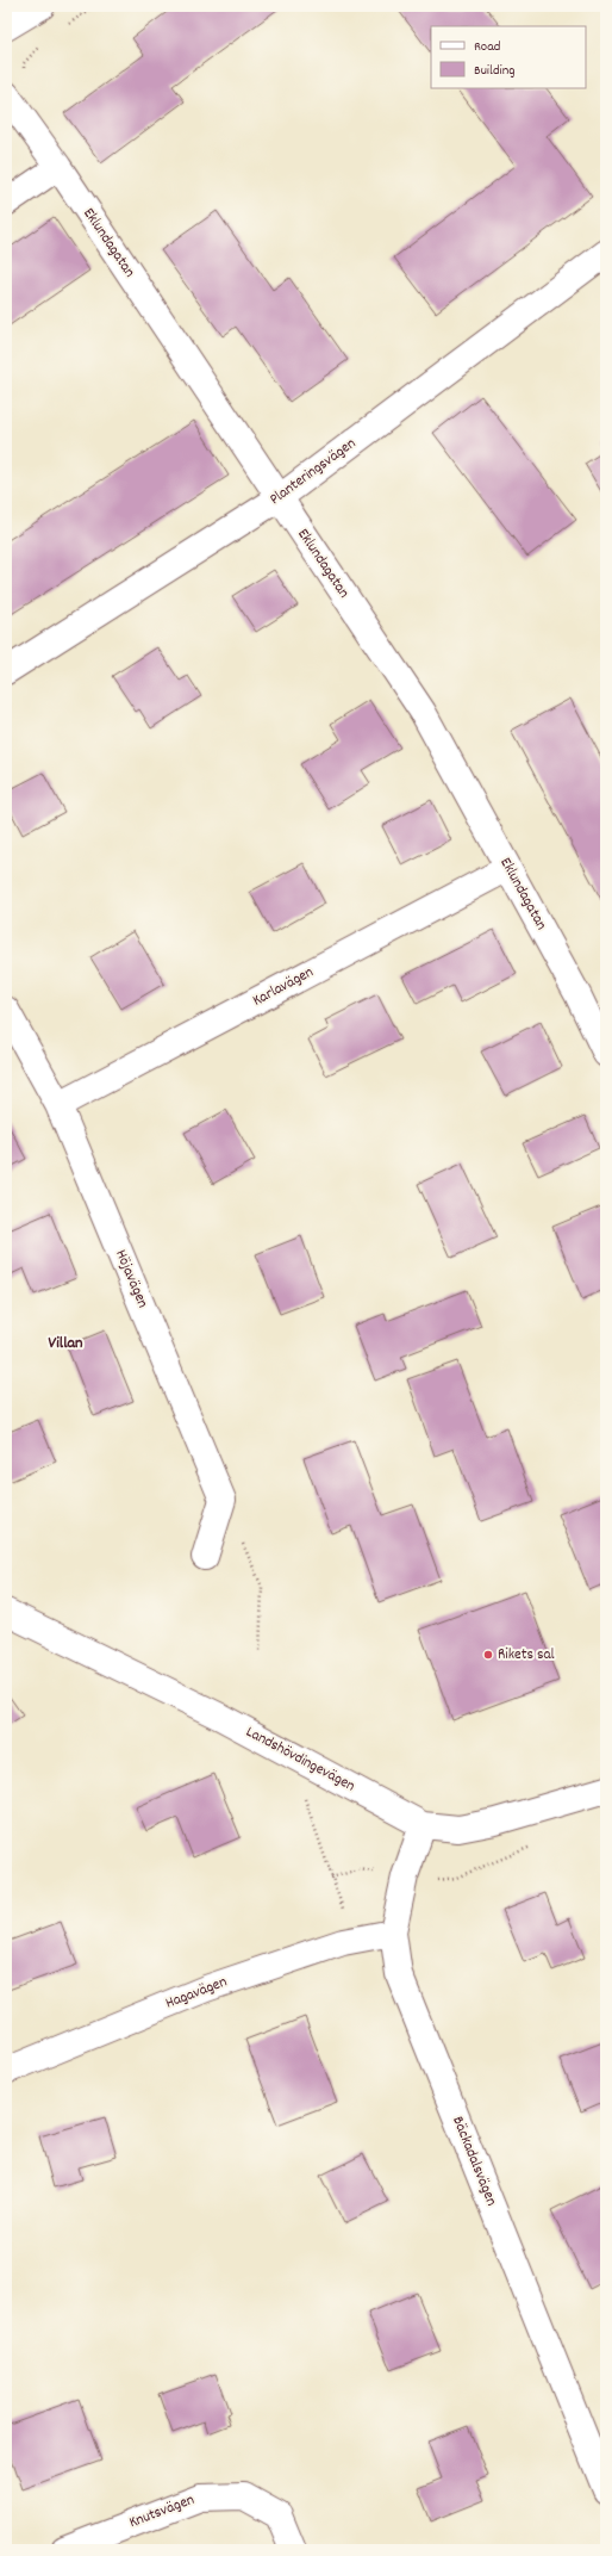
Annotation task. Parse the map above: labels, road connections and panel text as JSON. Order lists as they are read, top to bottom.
{
  "streets": {
    "street": [
      "Eklundagatan",
      "Planteringsvägen",
      "Karlavägen",
      "Höjavägen",
      "Landshövdingevägen",
      "Hagavägen",
      "Bäckadalsvägen",
      "Knutsvägen"
    ]
  },
  "crossings": [
    ["Eklundagatan", "Planteringsvägen"],
    ["Eklundagatan", "Karlavägen"],
    ["Karlavägen", "Höjavägen"],
    ["Landshövdingevägen", "Bäckadalsvägen"],
    ["Hagavägen", "Bäckadalsvägen"]
  ],
  "districts": ["Villan"],
  "places": ["Rikets sal"],
  "legend": ["Road", "Building"]
}
